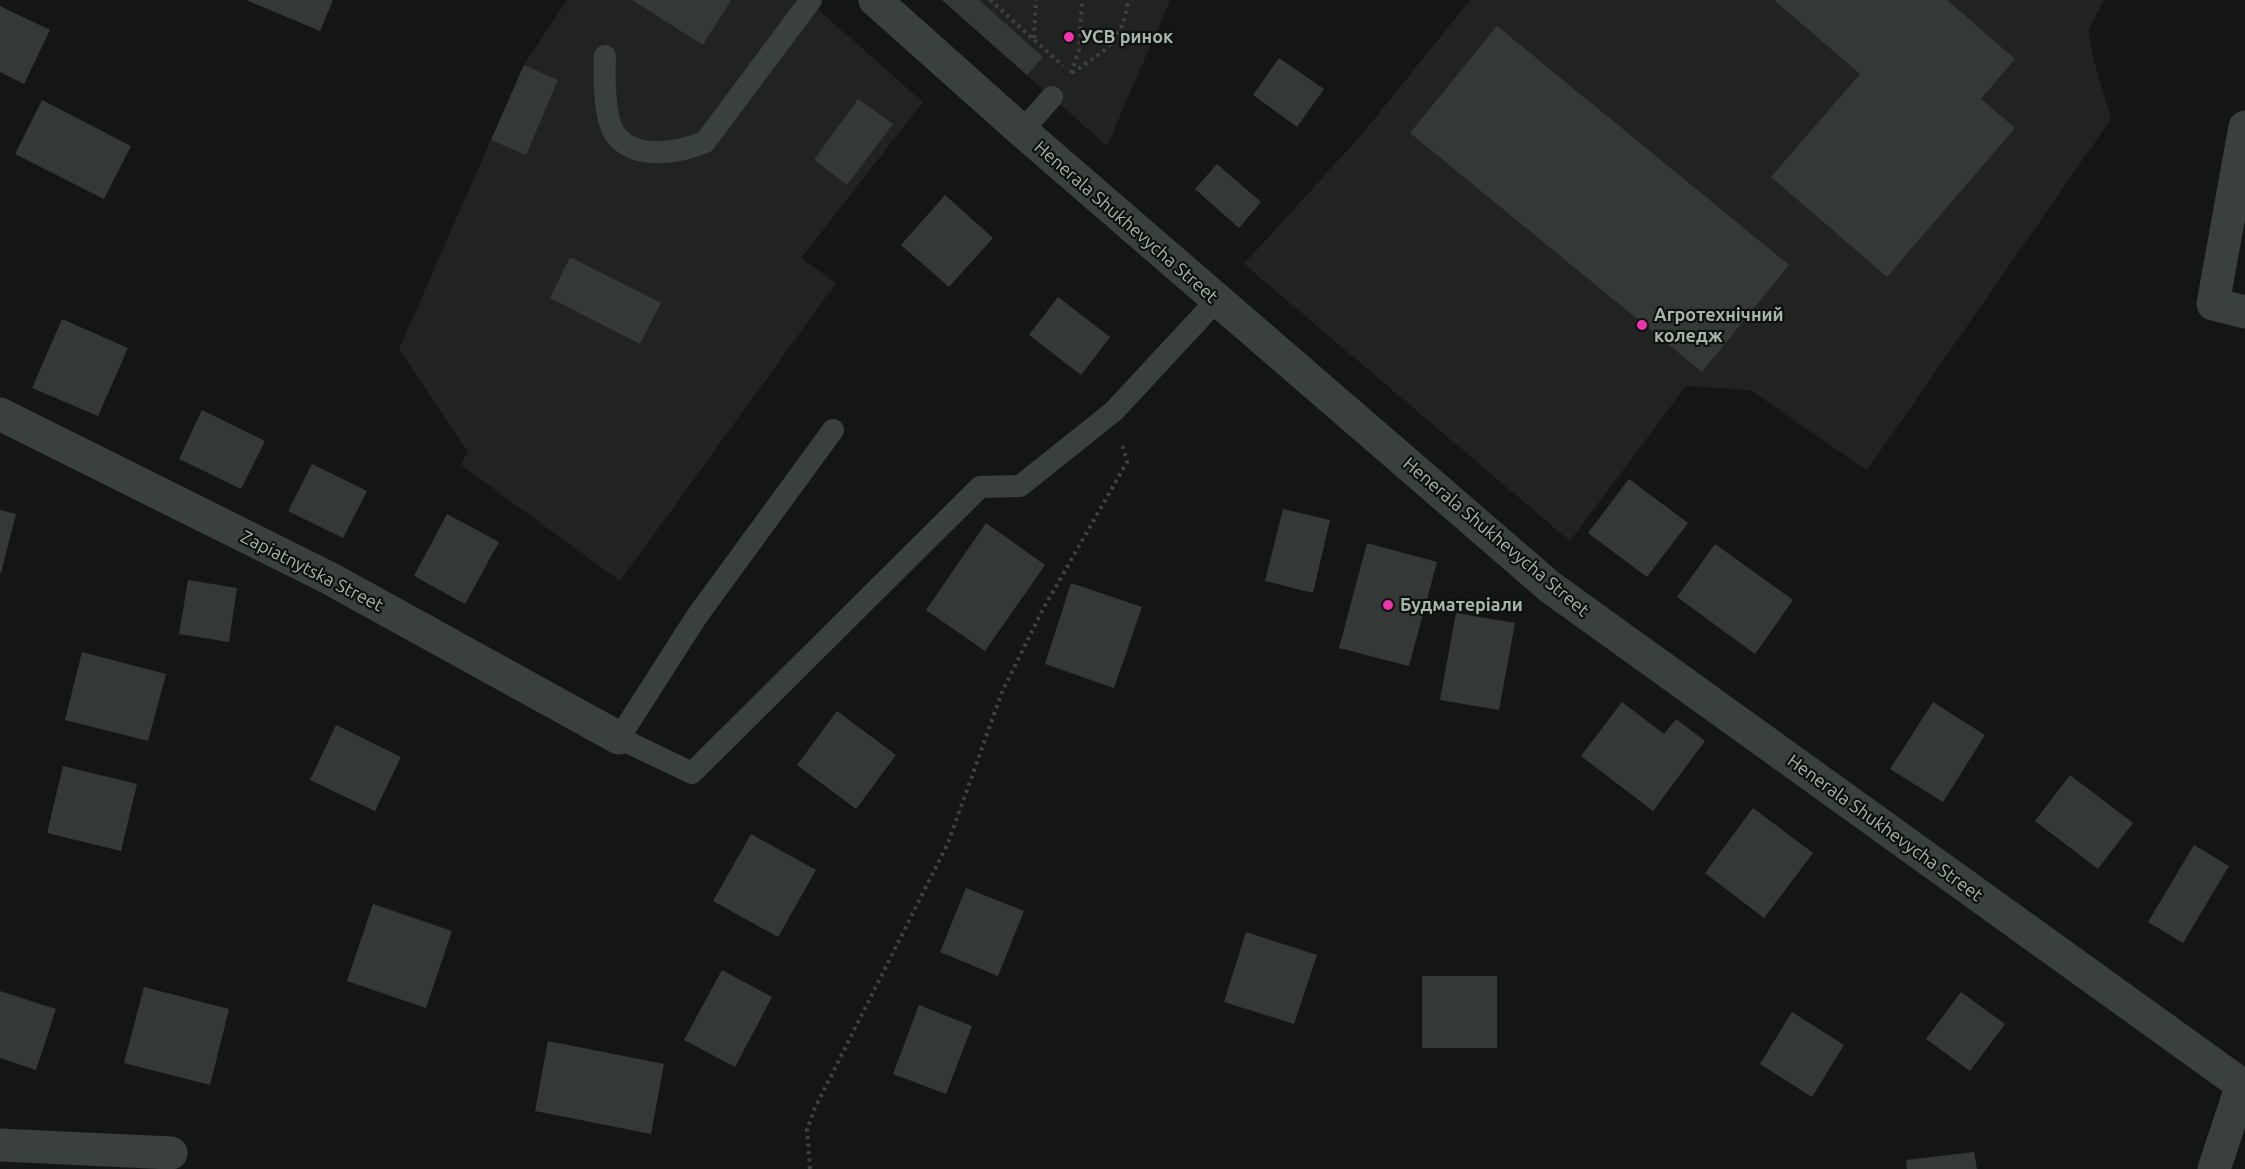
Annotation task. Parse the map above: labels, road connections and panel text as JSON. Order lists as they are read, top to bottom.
{
  "streets": {
    "street": ["Henerala Shukhevycha Street", "Zapiatnytska Street"]
  },
  "places": ["УСВ ринок", "Агротехнічний коледж", "Будматеріали"]
}
